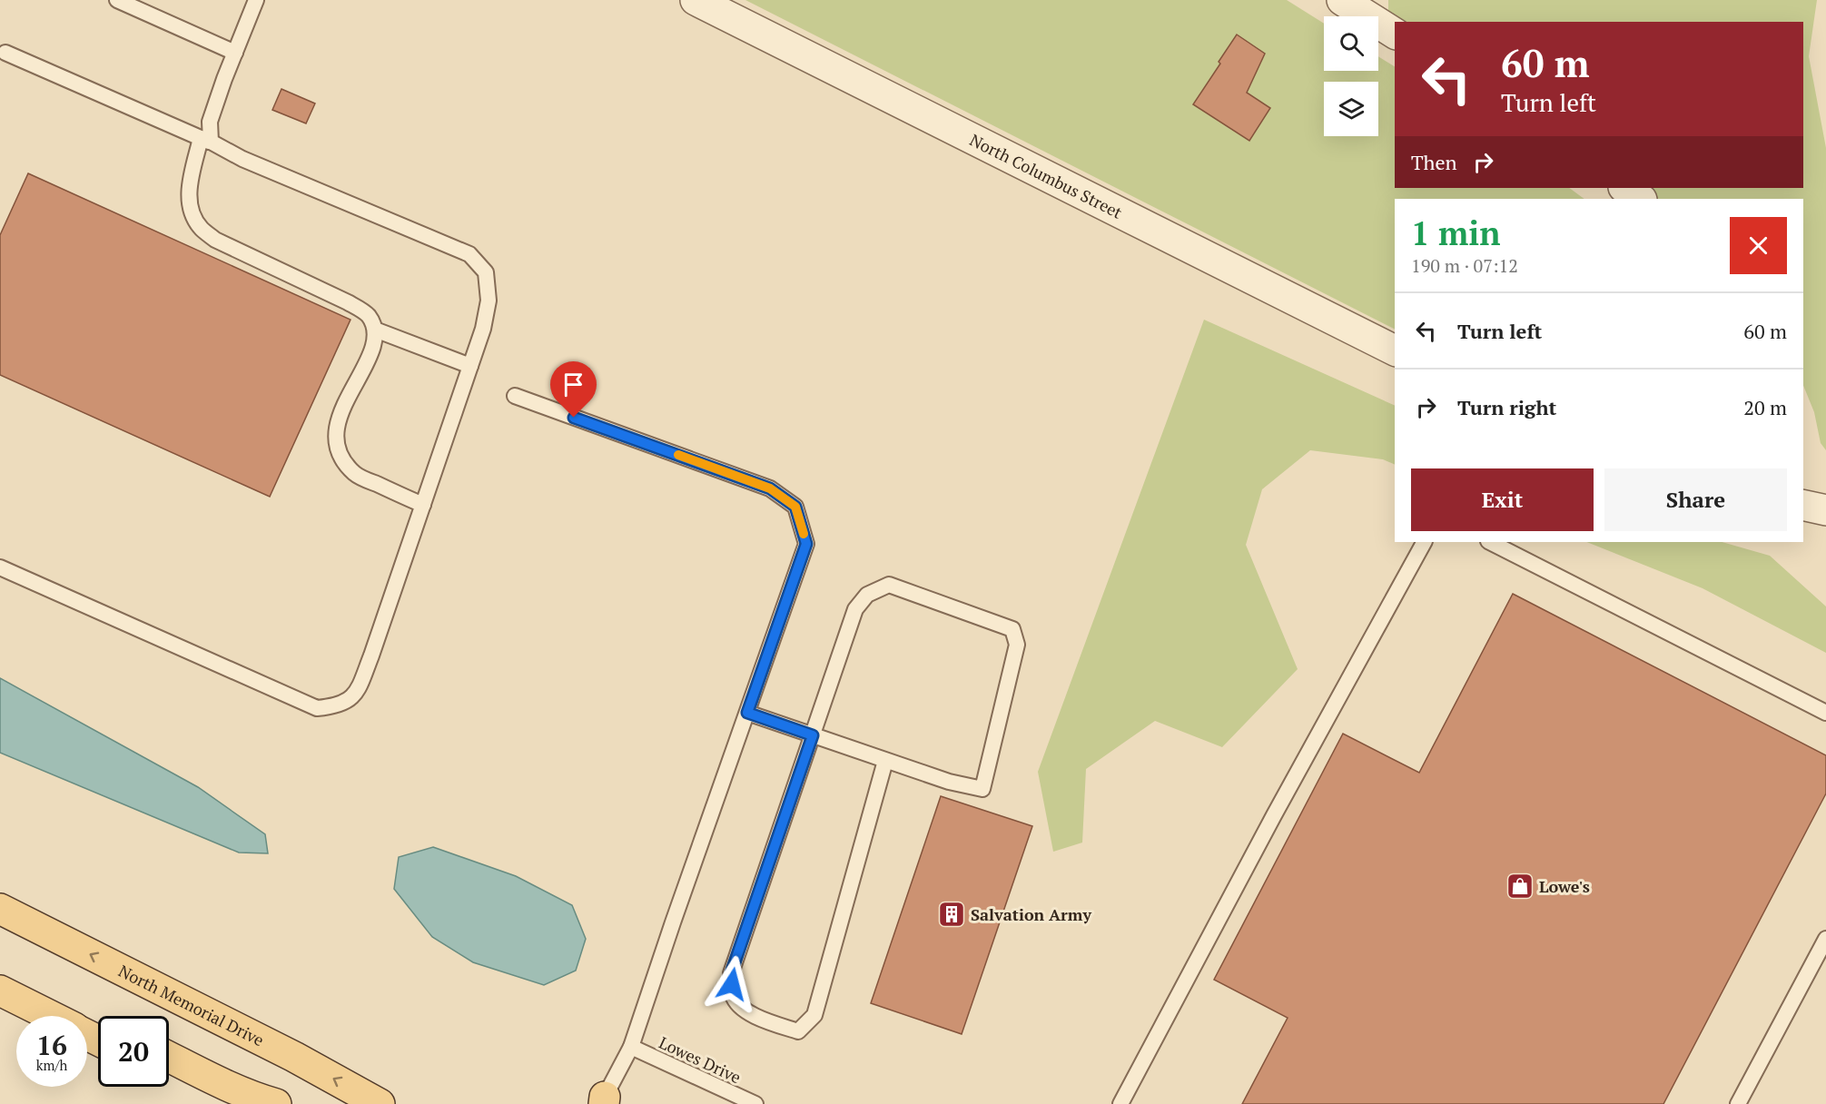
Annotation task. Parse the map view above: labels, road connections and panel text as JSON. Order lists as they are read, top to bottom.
{
  "streets": {
    "main road": ["North Memorial Drive"],
    "street": ["North Columbus Street"],
    "lane": ["Lowes Drive"]
  },
  "places": {
    "shop": ["Lowe's"],
    "building": ["Salvation Army"]
  },
  "page": {
    "turn": ["60 m", "Turn left"],
    "then": "Then",
    "heading": ["1 min", "190 m · 07:12"],
    "list": [
      {
        "name": "Turn left",
        "value": "60 m"
      },
      {
        "name": "Turn right",
        "value": "20 m"
      }
    ],
    "buttons": ["Exit", "Share"],
    "speed": "16 km/h",
    "limit": "20"
  }
}
